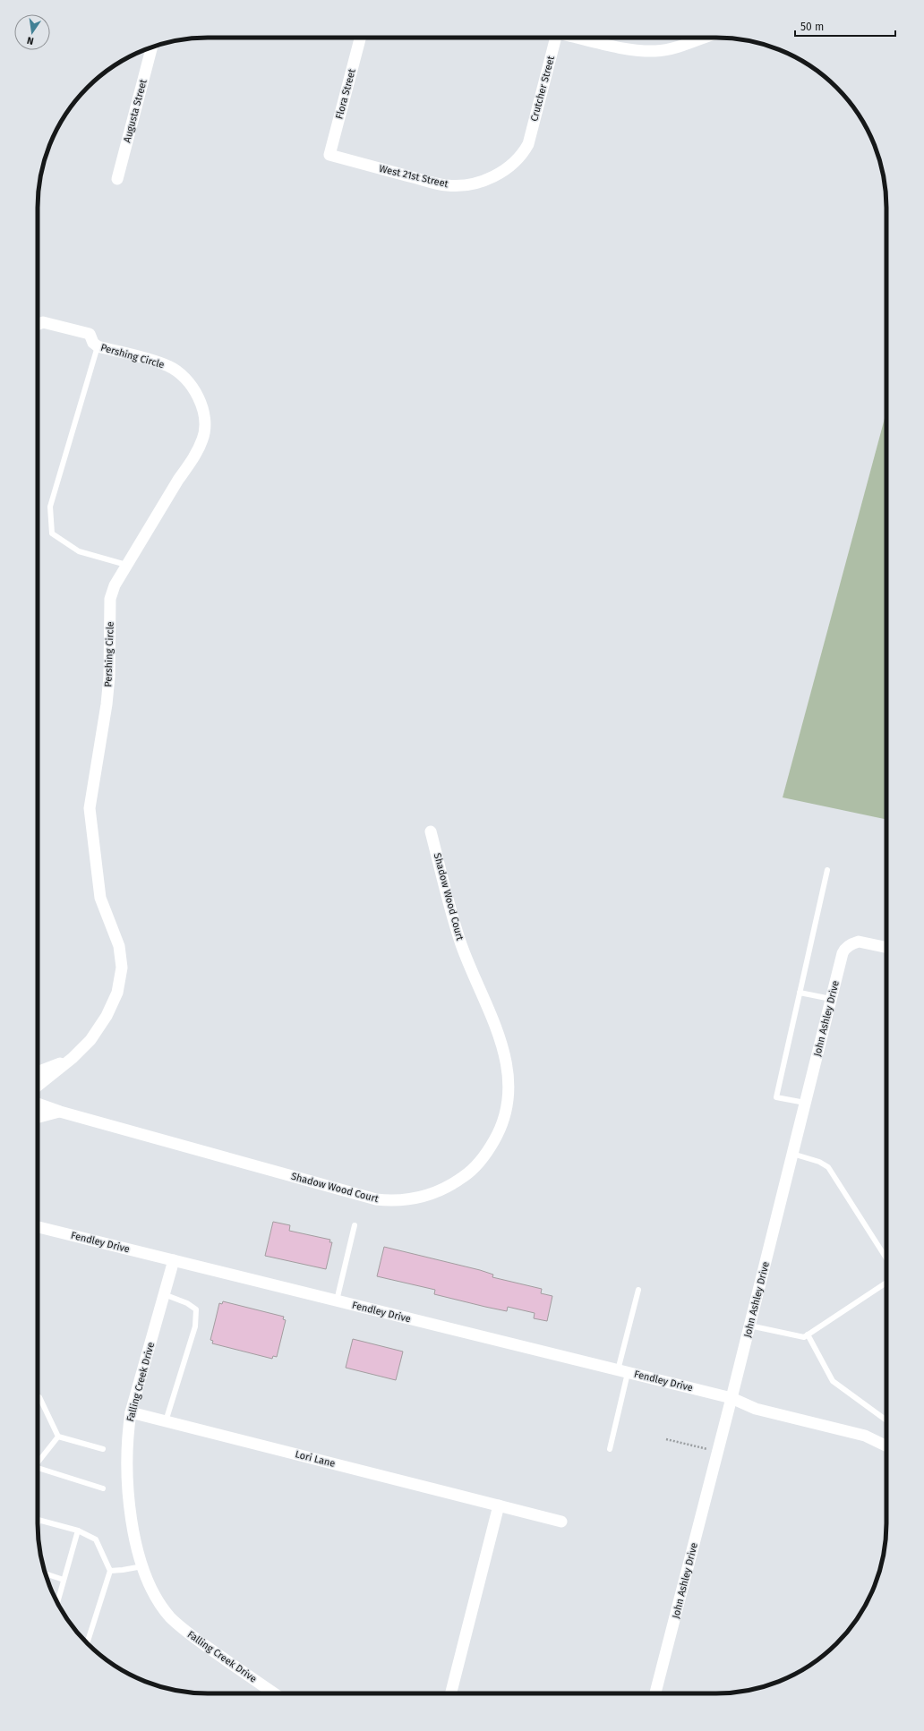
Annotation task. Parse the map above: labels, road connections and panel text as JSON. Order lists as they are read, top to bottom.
{
  "streets": {
    "street": [
      "Crutcher Street",
      "Flora Street",
      "Augusta Street",
      "West 21st Street",
      "Pershing Circle",
      "Shadow Wood Court",
      "John Ashley Drive",
      "Fendley Drive",
      "Falling Creek Drive",
      "Lori Lane"
    ]
  },
  "crossings": [
    ["Crutcher Street", "West 21st Street"],
    ["Flora Street", "West 21st Street"],
    ["John Ashley Drive", "Fendley Drive"],
    ["Fendley Drive", "Falling Creek Drive"],
    ["Falling Creek Drive", "Lori Lane"]
  ],
  "scale_bar": "50 m",
  "north": "bottom"
}
